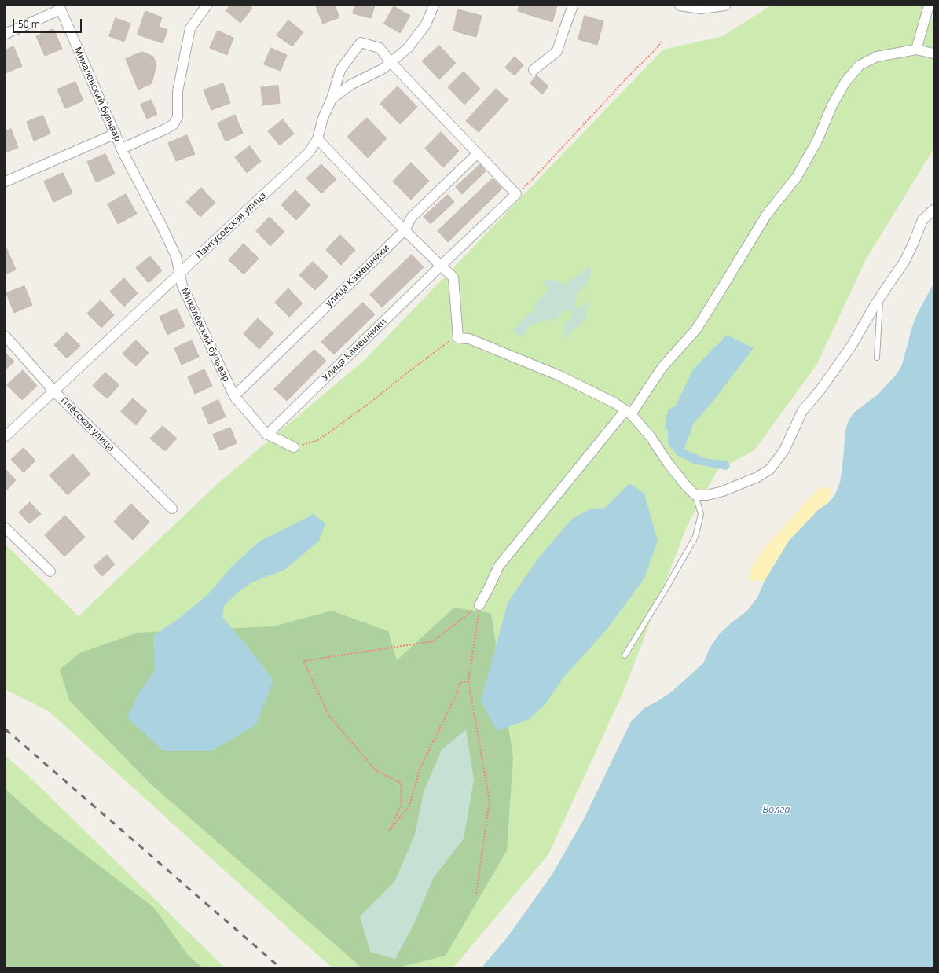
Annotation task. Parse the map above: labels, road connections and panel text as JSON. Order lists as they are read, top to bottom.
{
  "streets": {
    "street": [
      "Михалёвский бульвар",
      "Пантусовская улица",
      "улица Камешники",
      "Улица Камешники",
      "Плёсская улица"
    ]
  },
  "crossings": [
    ["Михалёвский бульвар", "Пантусовская улица"],
    ["Михалёвский бульвар", "улица Камешники"],
    ["Михалёвский бульвар", "Улица Камешники"],
    ["Пантусовская улица", "Плёсская улица"]
  ],
  "water": ["Волга"],
  "scale_bar": "50 m"
}
